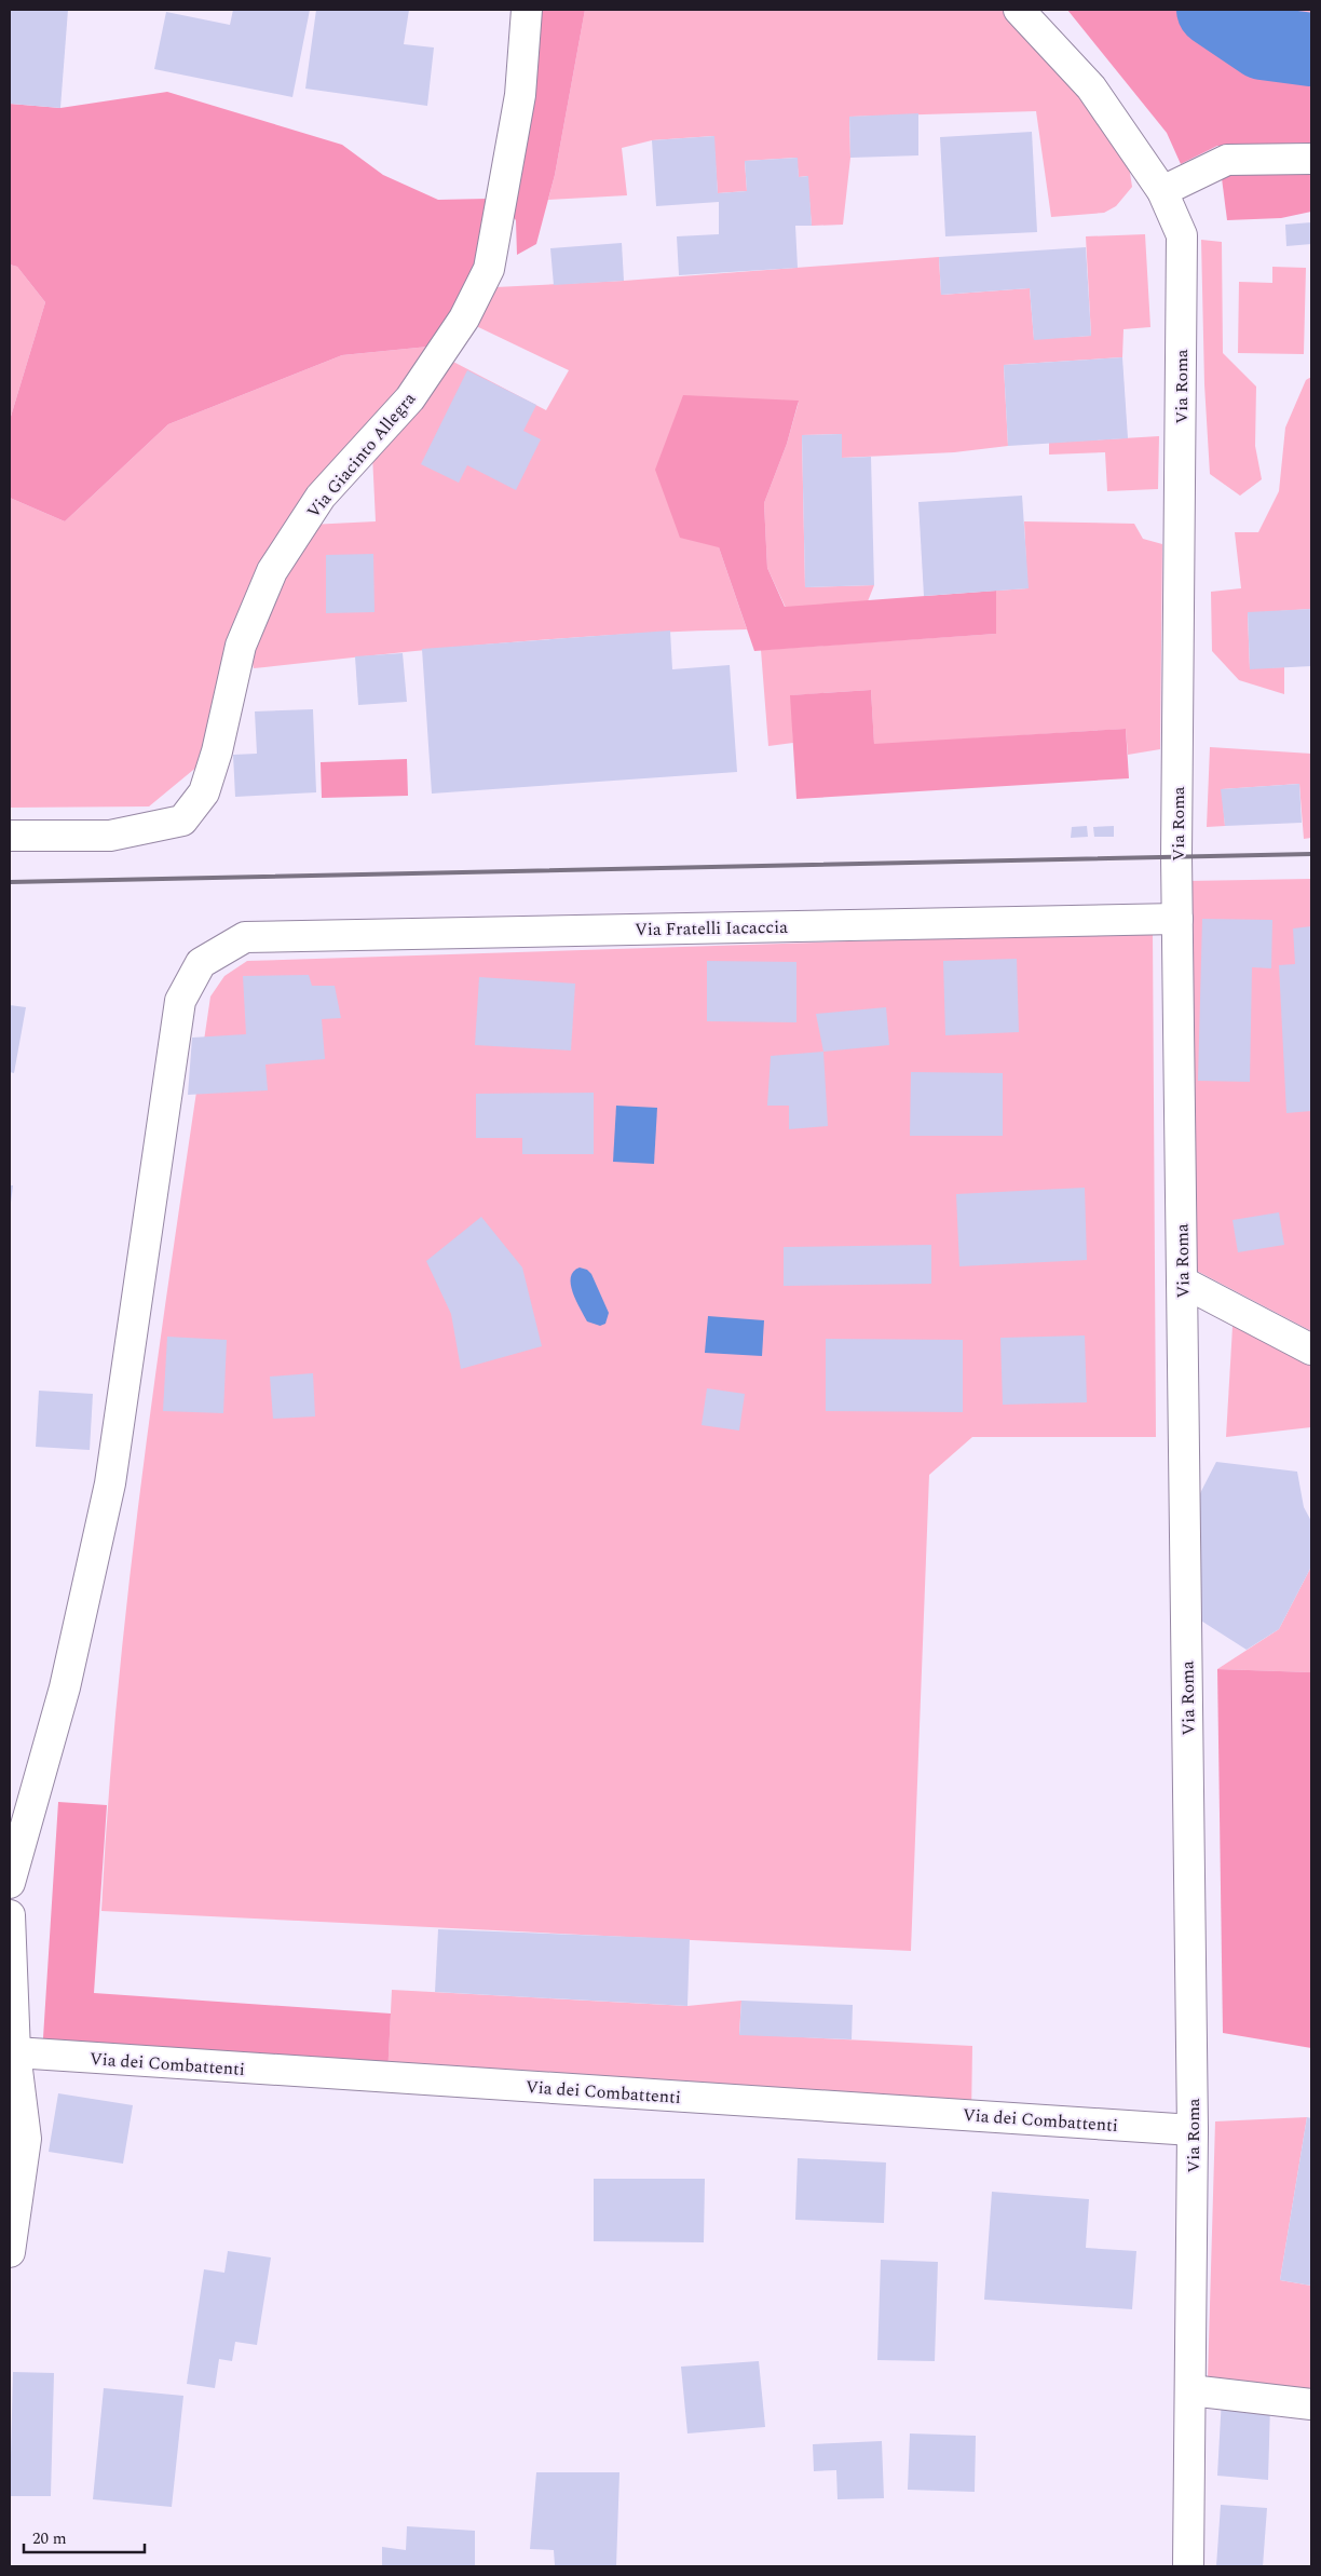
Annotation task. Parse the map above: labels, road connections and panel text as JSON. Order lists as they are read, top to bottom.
{
  "streets": {
    "street": [
      "Via Roma",
      "Via Giacinto Allegra",
      "Via Fratelli Iacaccia",
      "Via dei Combattenti"
    ]
  },
  "crossings": [
    ["Via Roma", "Via Fratelli Iacaccia"],
    ["Via Roma", "Via dei Combattenti"]
  ],
  "scale_bar": "20 m"
}
